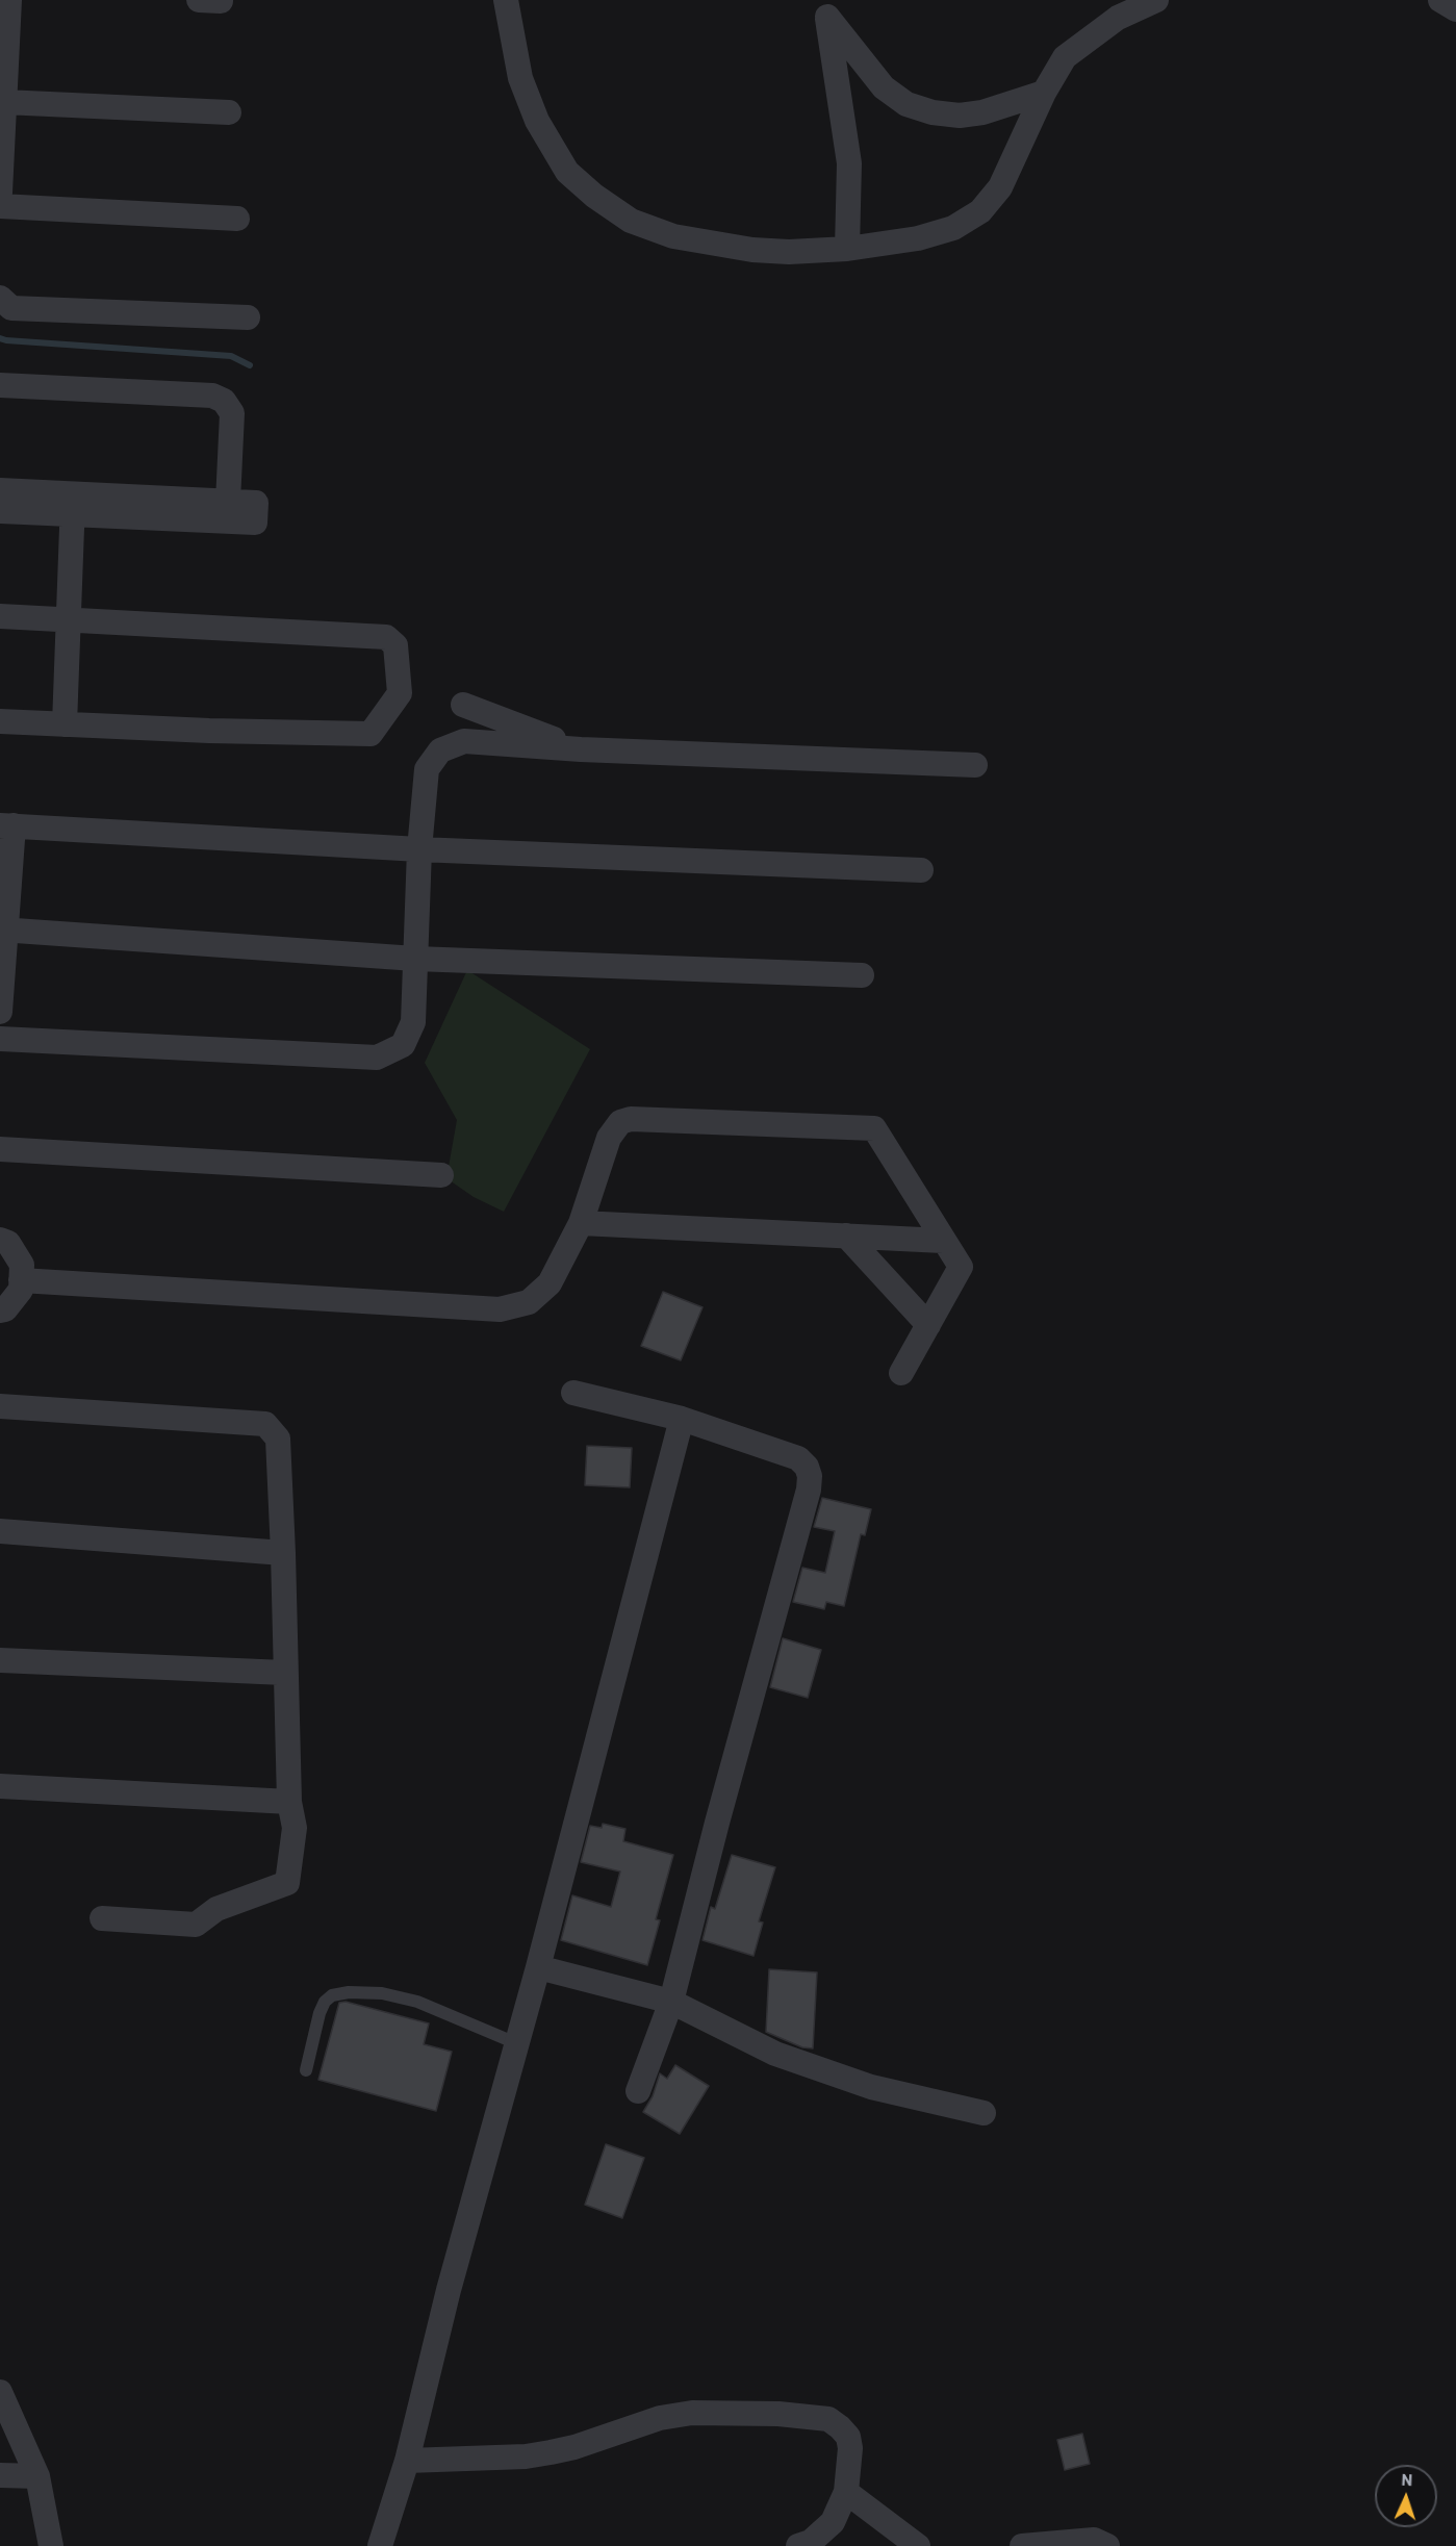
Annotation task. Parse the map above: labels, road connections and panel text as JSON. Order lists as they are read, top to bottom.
{
  "north": "top"
}
